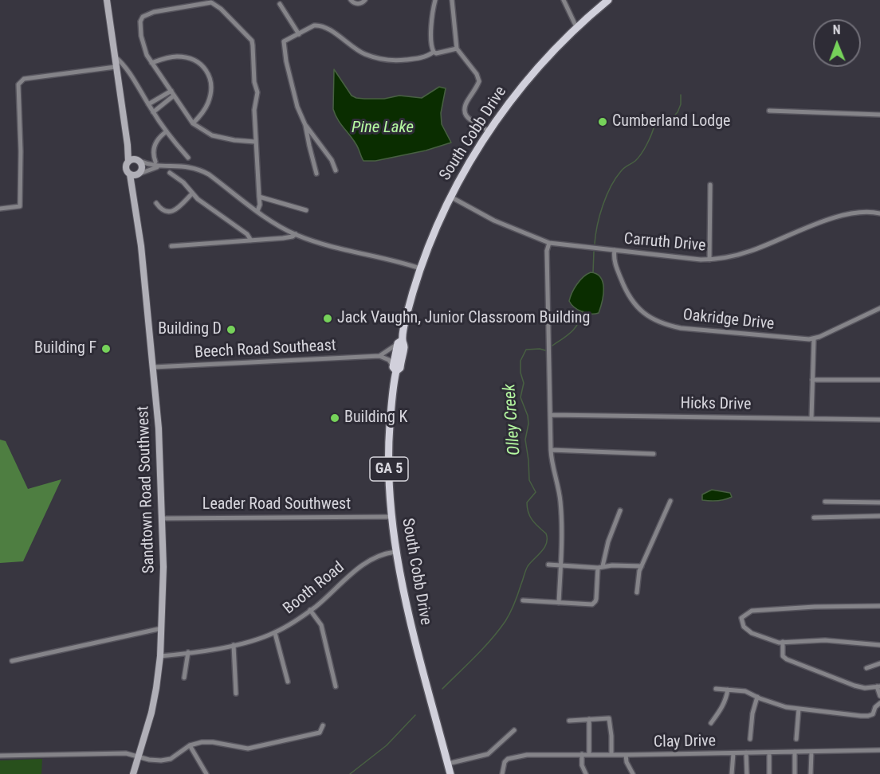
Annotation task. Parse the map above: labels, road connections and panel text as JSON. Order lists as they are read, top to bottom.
{
  "streets": {
    "main road": ["South Cobb Drive", "GA 5"],
    "street": [
      "Carruth Drive",
      "Oakridge Drive",
      "Beech Road Southeast",
      "Hicks Drive",
      "Sandtown Road Southwest",
      "Leader Road Southwest",
      "Booth Road",
      "Clay Drive"
    ]
  },
  "crossings": [
    ["South Cobb Drive", "Carruth Drive"],
    ["South Cobb Drive", "Leader Road Southwest"],
    ["South Cobb Drive", "Booth Road"],
    ["Carruth Drive", "Oakridge Drive"],
    ["Beech Road Southeast", "Sandtown Road Southwest"],
    ["Sandtown Road Southwest", "Leader Road Southwest"],
    ["Sandtown Road Southwest", "Booth Road"]
  ],
  "water": ["Pine Lake", "Olley Creek"],
  "places": [
    "Cumberland Lodge",
    "Jack Vaughn, Junior Classroom Building",
    "Building D",
    "Building F",
    "Building K"
  ],
  "north": "top"
}
